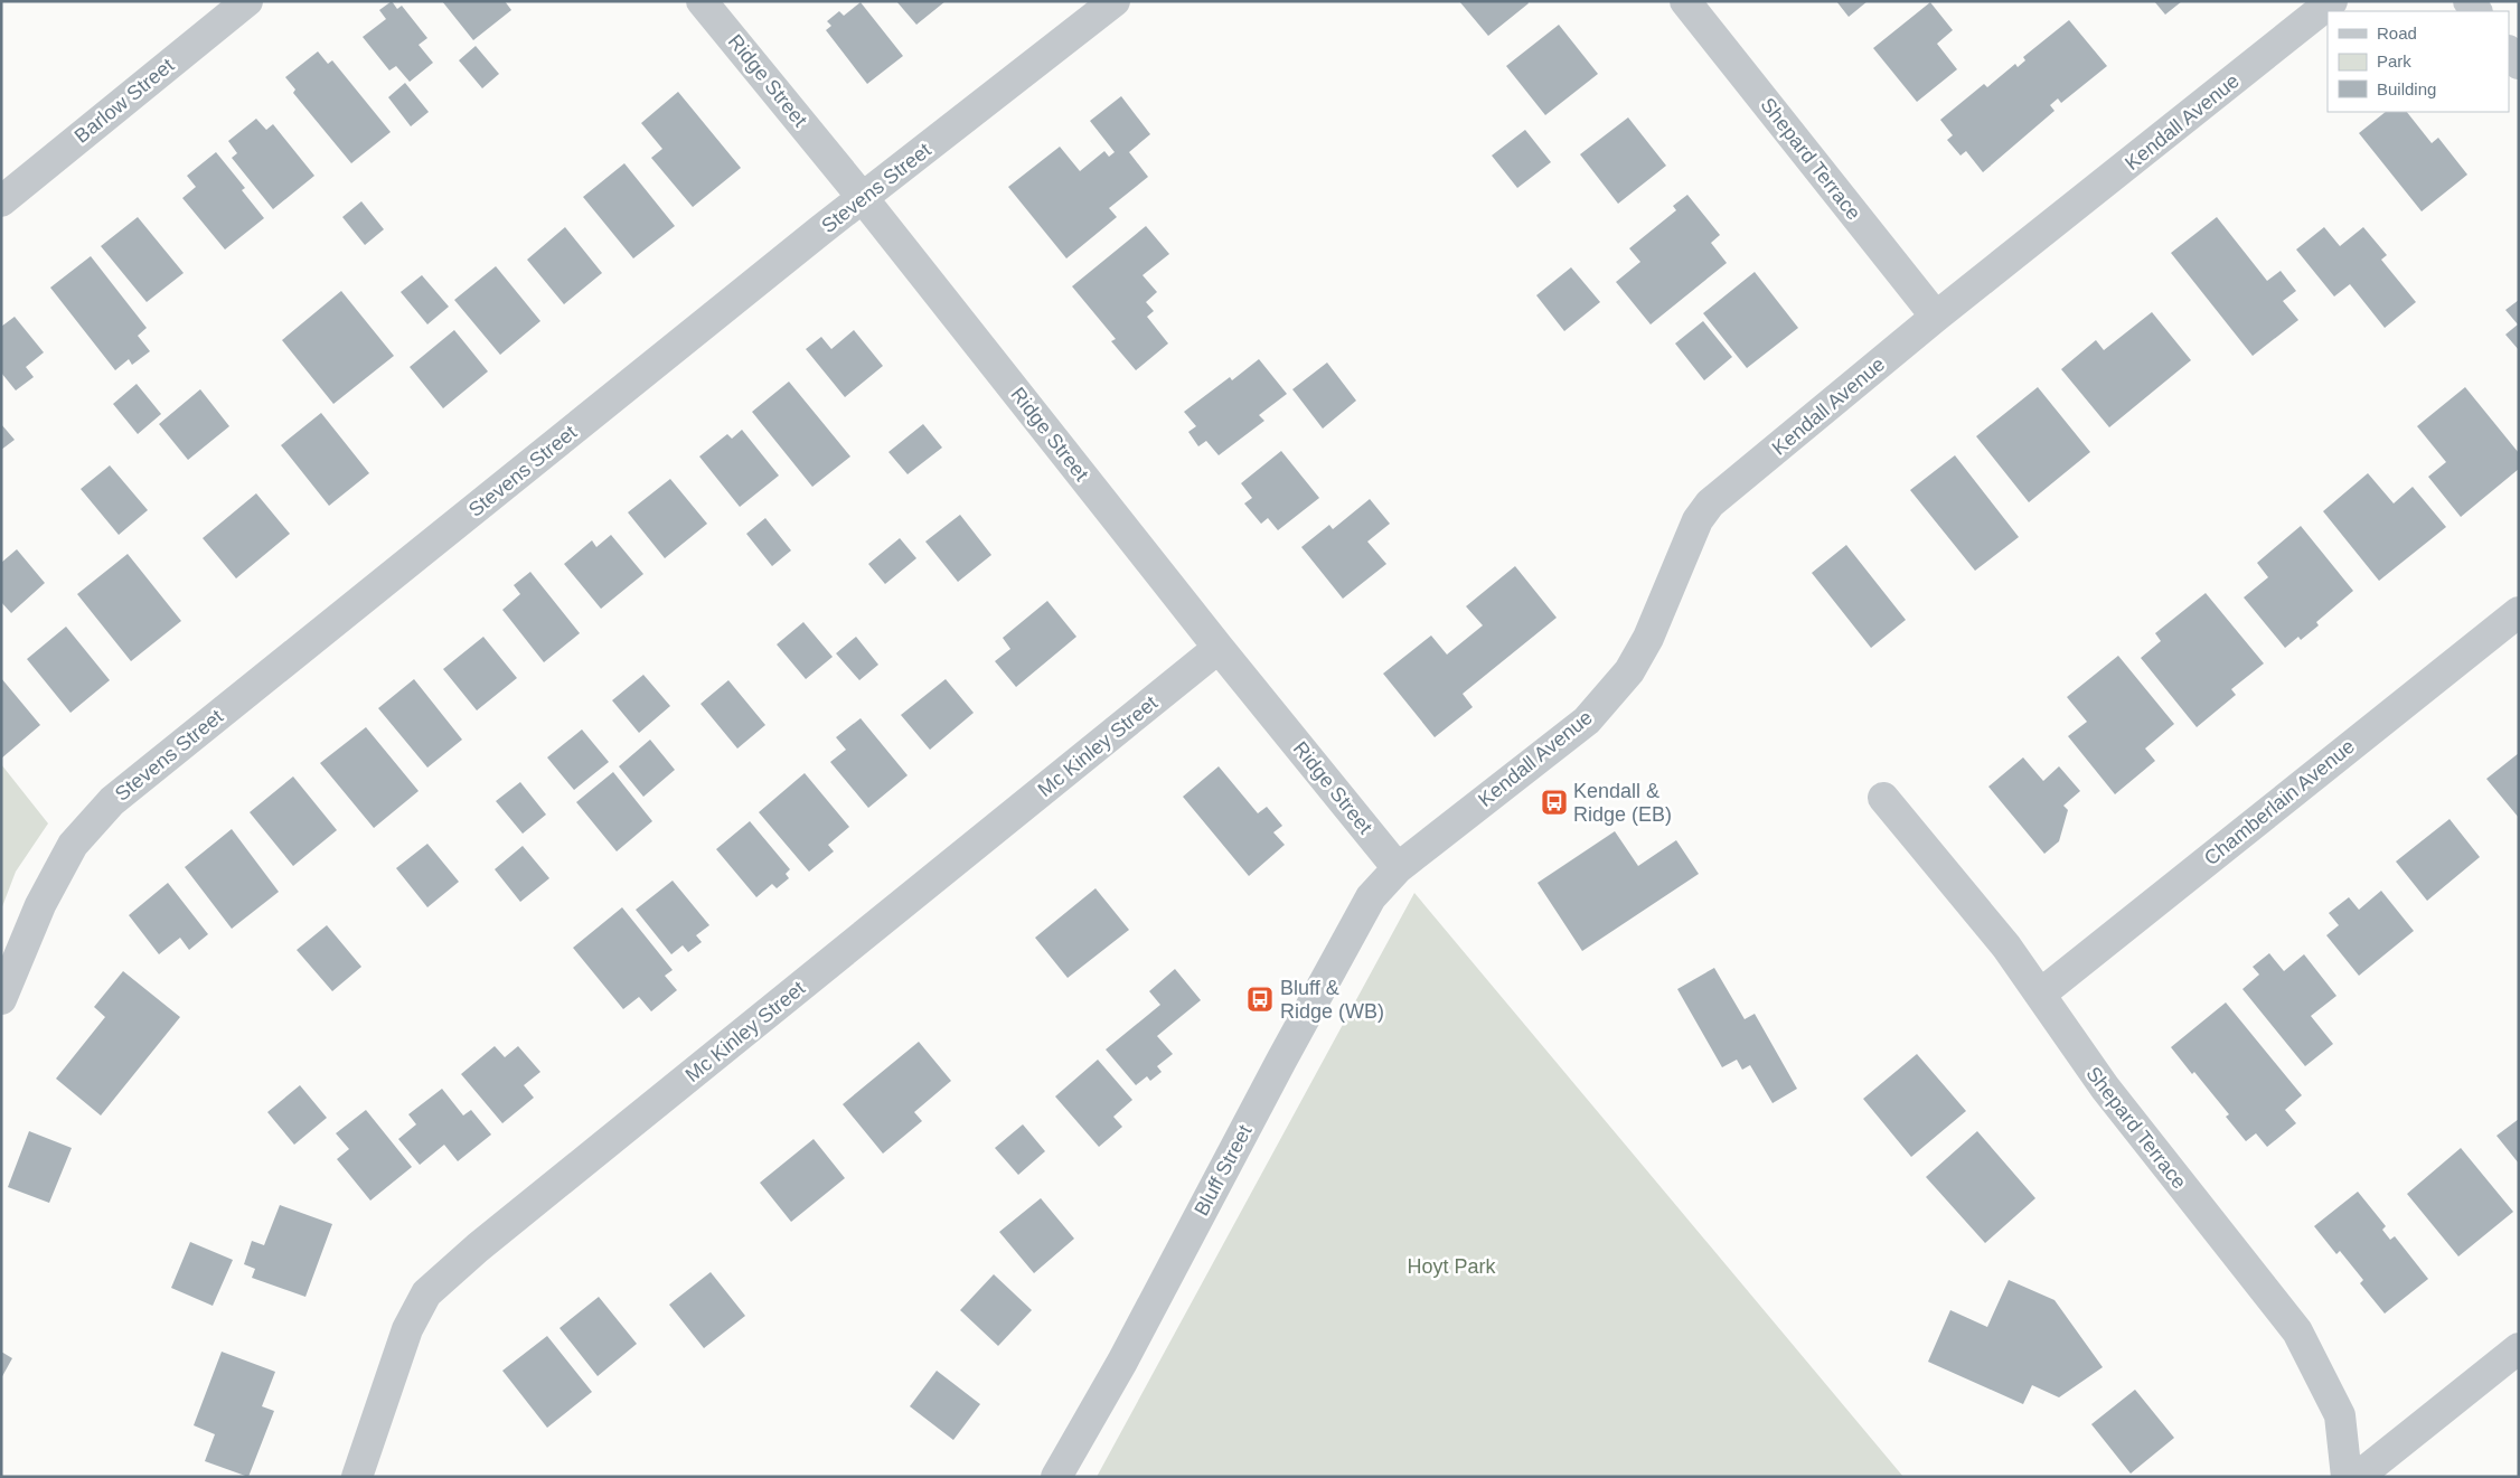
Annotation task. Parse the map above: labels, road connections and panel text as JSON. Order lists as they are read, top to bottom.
{
  "streets": {
    "street": [
      "Ridge Street",
      "Barlow Street",
      "Kendall Avenue",
      "Shepard Terrace",
      "Stevens Street",
      "Mc Kinley Street",
      "Chamberlain Avenue",
      "Bluff Street"
    ]
  },
  "crossings": [
    ["Ridge Street", "Kendall Avenue"],
    ["Ridge Street", "Stevens Street"],
    ["Ridge Street", "Mc Kinley Street"],
    ["Ridge Street", "Bluff Street"],
    ["Kendall Avenue", "Shepard Terrace"],
    ["Kendall Avenue", "Bluff Street"],
    ["Shepard Terrace", "Chamberlain Avenue"]
  ],
  "parks": ["Hoyt Park"],
  "places": {
    "bus stop": ["Kendall & Ridge (EB)", "Bluff & Ridge (WB)"]
  },
  "legend": ["Road", "Park", "Building"]
}
